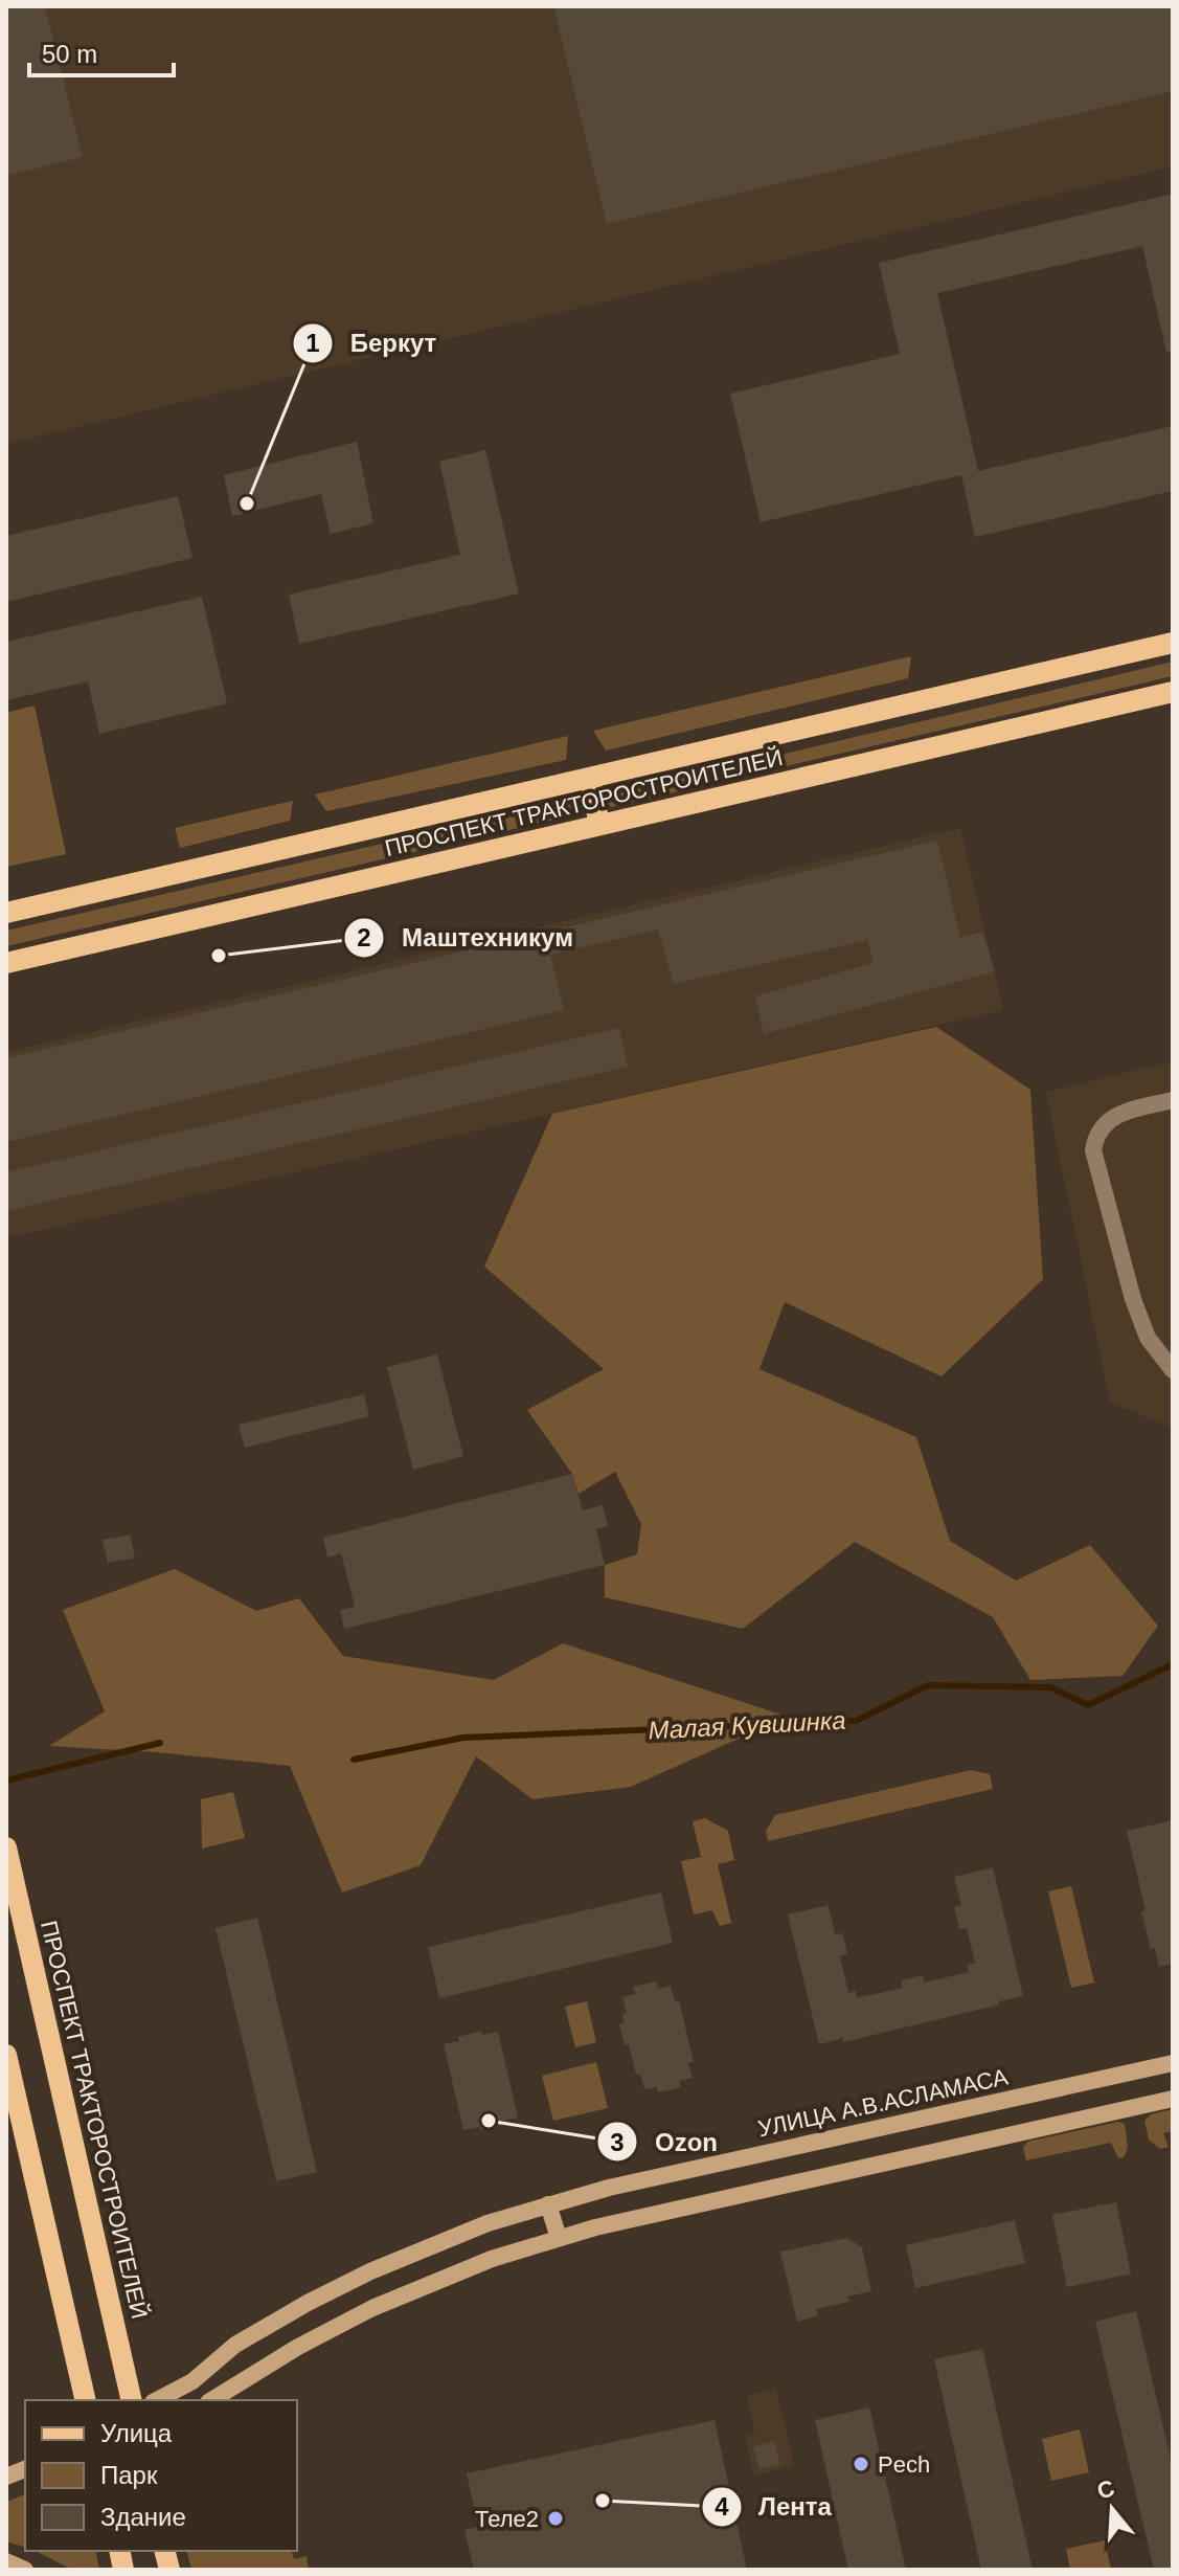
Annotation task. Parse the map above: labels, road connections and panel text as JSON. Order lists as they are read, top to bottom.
{
  "streets": {
    "main road": ["ПРОСПЕКТ ТРАКТОРОСТРОИТЕЛЕЙ"],
    "street": ["УЛИЦА А.В.АСЛАМАСА"]
  },
  "water": ["Малая Кувшинка"],
  "places": [
    "Беркут",
    "Маштехникум",
    "Ozon",
    "Pech",
    "Лента",
    "Теле2"
  ],
  "legend": ["Улица", "Парк", "Здание"],
  "scale_bar": "50 m",
  "north": "top"
}
